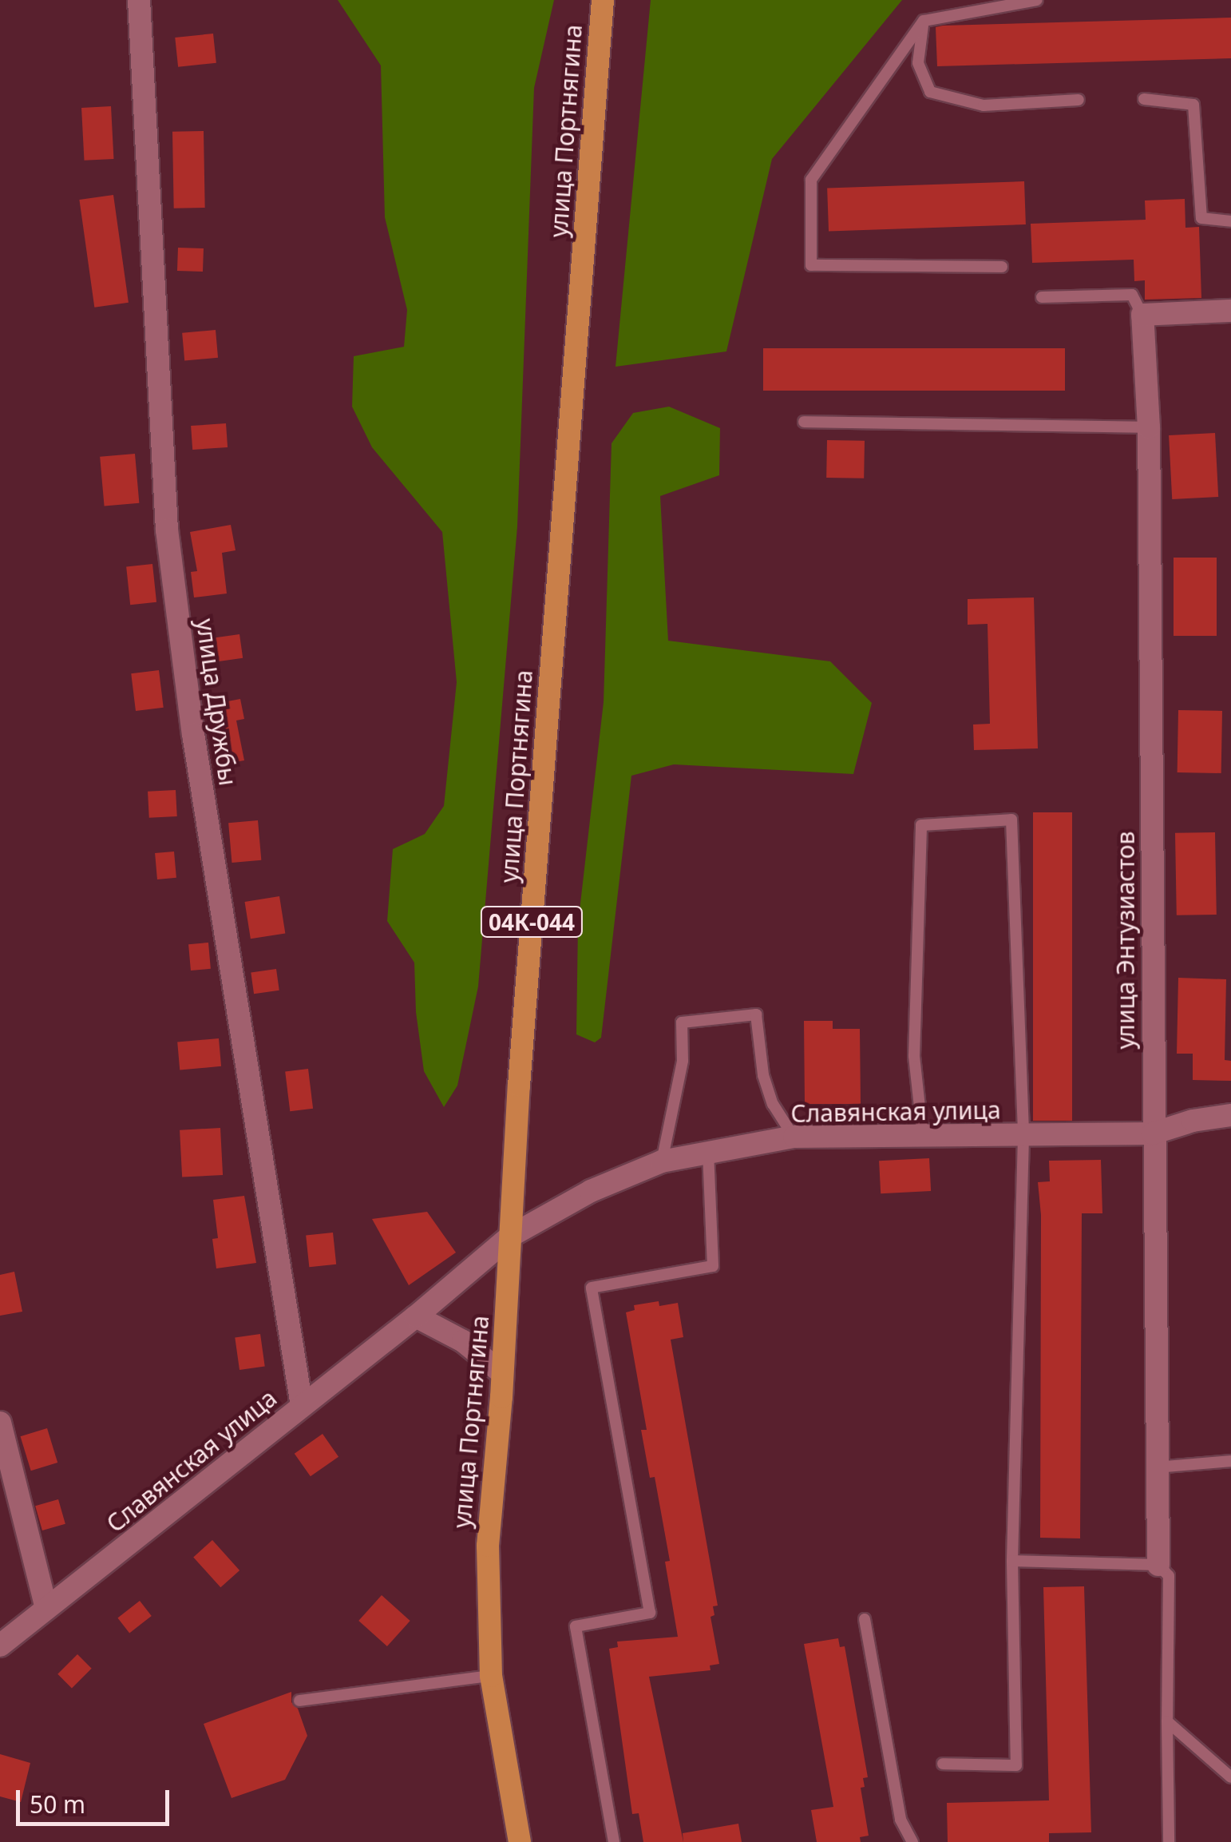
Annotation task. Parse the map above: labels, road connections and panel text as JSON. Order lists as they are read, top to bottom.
{
  "streets": {
    "main road": ["улица Портнягина", "04К-044"],
    "street": ["улица Дружбы", "улица Энтузиастов", "Славянская улица"]
  },
  "crossings": [
    ["улица Портнягина", "Славянская улица"],
    ["улица Дружбы", "Славянская улица"],
    ["улица Энтузиастов", "Славянская улица"]
  ],
  "scale_bar": "50 m"
}
